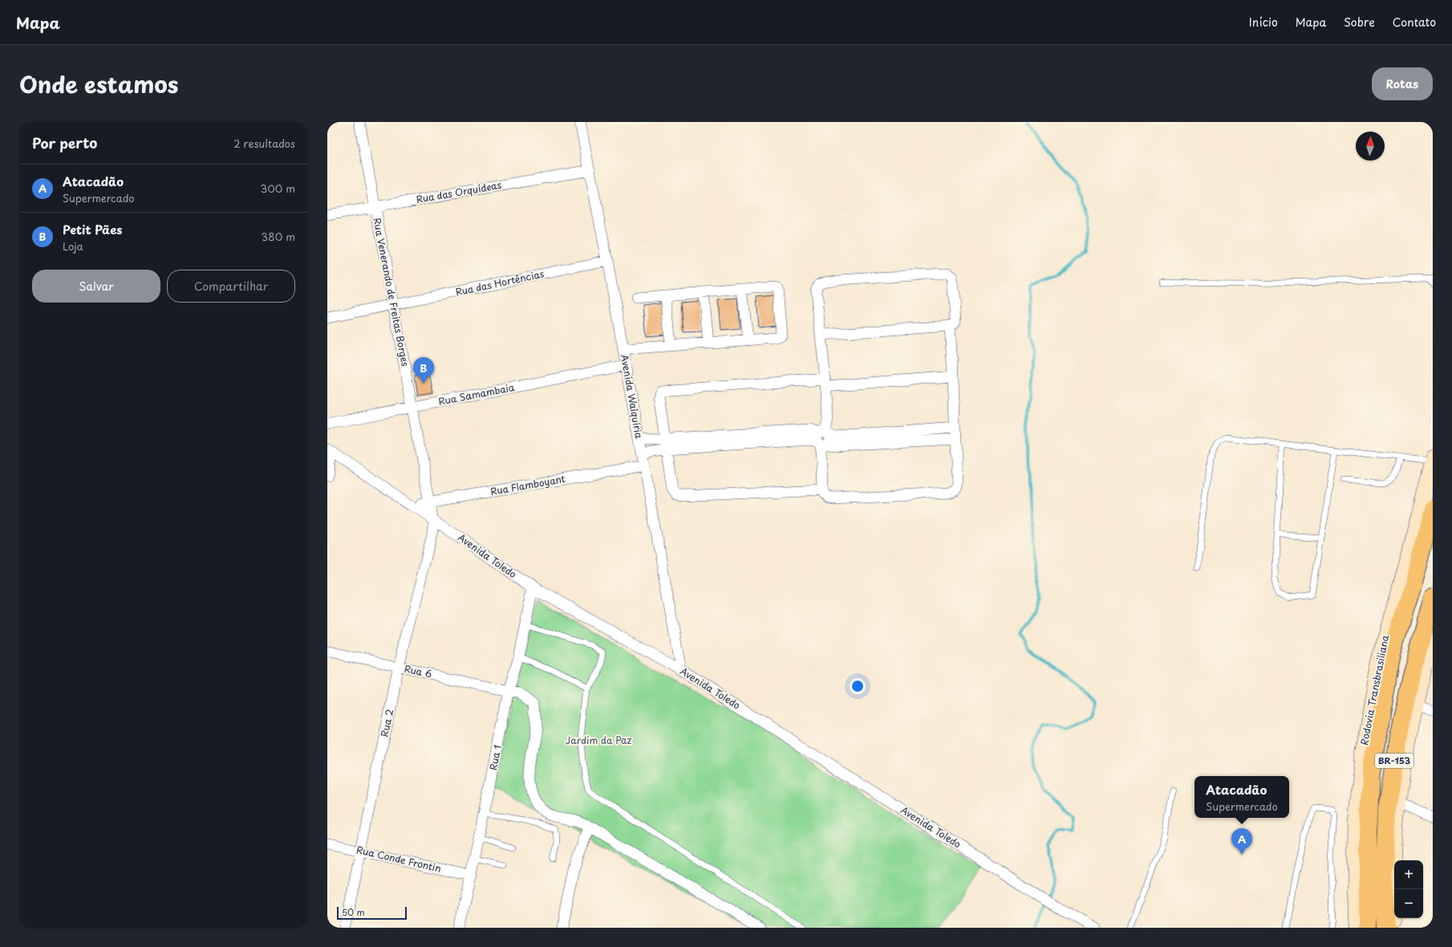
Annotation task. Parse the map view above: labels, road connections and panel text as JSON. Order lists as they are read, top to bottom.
{
  "streets": {
    "highway": ["Rodovia Transbrasiliana", "BR-153"],
    "street": [
      "Rua das Orquídeas",
      "Rua das Hortências",
      "Rua Venerando de Freitas Borges",
      "Rua Samambaia",
      "Avenida Walquíria",
      "Rua Flamboyant",
      "Avenida Toledo",
      "Rua 6",
      "Rua 2",
      "Rua 1",
      "Rua Conde Frontin"
    ]
  },
  "crossings": [
    ["Rua das Orquídeas", "Rua Venerando de Freitas Borges"],
    ["Rua das Orquídeas", "Avenida Walquíria"],
    ["Rua das Hortências", "Rua Venerando de Freitas Borges"],
    ["Rua das Hortências", "Avenida Walquíria"],
    ["Rua Venerando de Freitas Borges", "Rua Samambaia"],
    ["Rua Venerando de Freitas Borges", "Rua Flamboyant"],
    ["Rua Venerando de Freitas Borges", "Avenida Toledo"],
    ["Rua Venerando de Freitas Borges", "Rua 2"],
    ["Rua Samambaia", "Avenida Walquíria"],
    ["Avenida Walquíria", "Rua Flamboyant"],
    ["Avenida Walquíria", "Avenida Toledo"],
    ["Rua Flamboyant", "Avenida Toledo"],
    ["Avenida Toledo", "Rua 2"],
    ["Avenida Toledo", "Rua 1"],
    ["Rua 6", "Rua 2"],
    ["Rua 6", "Rua 1"],
    ["Rua 2", "Rua Conde Frontin"],
    ["Rua 1", "Rua Conde Frontin"]
  ],
  "parks": ["Jardim da Paz"],
  "scale_bar": "50 m",
  "north": "top",
  "page": {
    "header": "Mapa",
    "nav": [
      "Início",
      "Mapa",
      "Sobre",
      "Contato"
    ],
    "title": "Onde estamos",
    "buttons": [
      "Rotas",
      ["Salvar", "Compartilhar"]
    ],
    "heading": ["Por perto", "2 resultados"],
    "list": [
      {
        "mark": "A",
        "name": "Atacadão",
        "note": "Supermercado",
        "value": "300 m"
      },
      {
        "mark": "B",
        "name": "Petit Pães",
        "note": "Loja",
        "value": "380 m"
      }
    ],
    "pins": ["B", "A"],
    "popup": ["Atacadão", "Supermercado"],
    "map_buttons": ["+", "−"],
    "scale": "50 m"
  }
}
